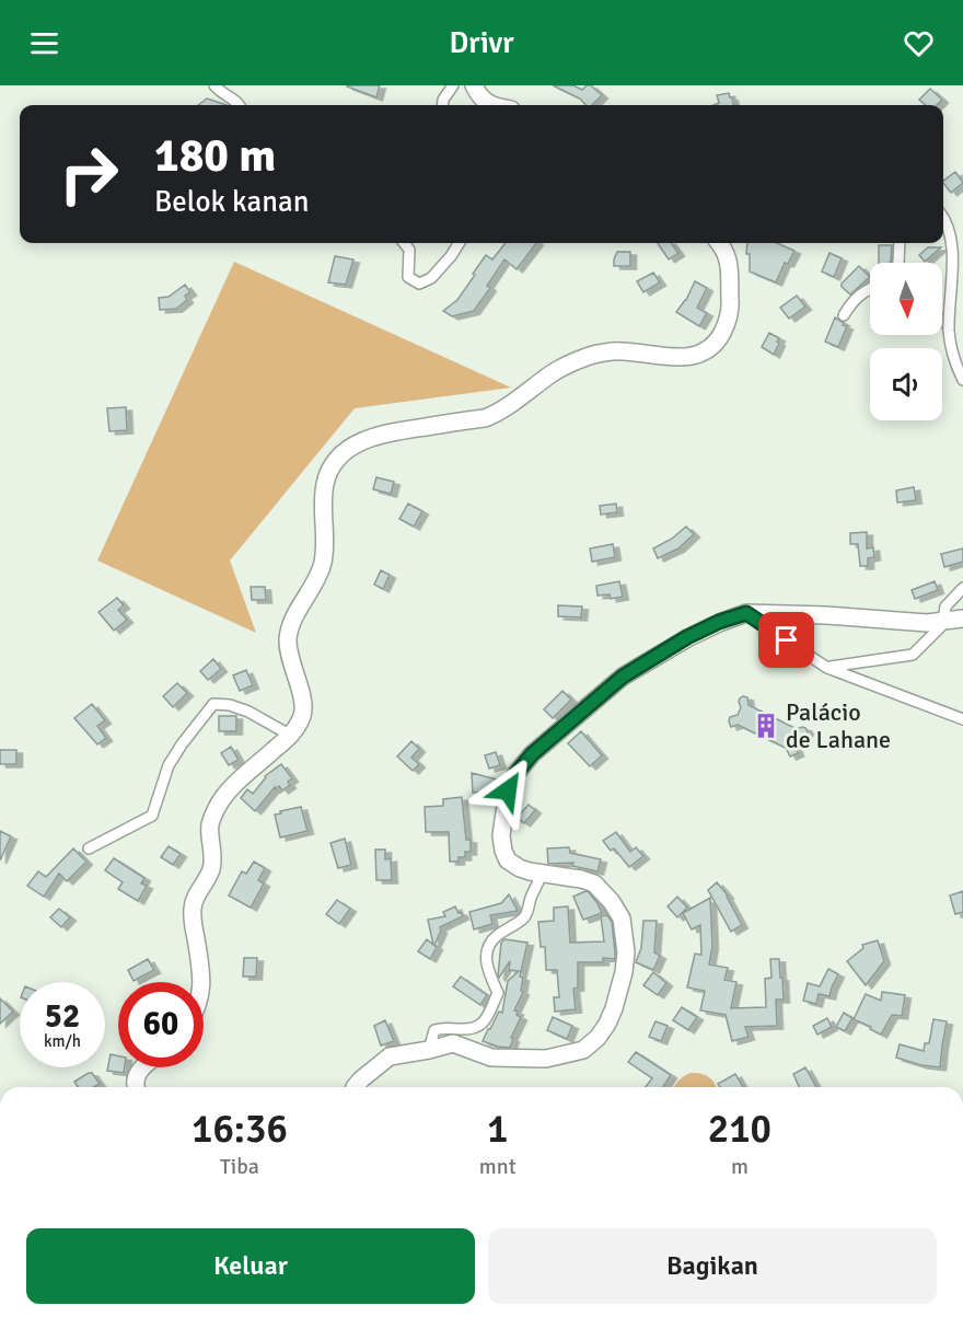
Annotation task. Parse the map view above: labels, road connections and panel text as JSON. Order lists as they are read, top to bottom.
{
  "places": {
    "building": ["Palácio de Lahane"]
  },
  "north": "bottom",
  "page": {
    "header": "Drivr",
    "turn": ["180 m", "Belok kanan"],
    "speed": "52 km/h",
    "limit": "60",
    "eta": [
      "16:36",
      "Tiba",
      "1",
      "mnt",
      "210",
      "m"
    ],
    "buttons": ["Keluar", "Bagikan"]
  }
}
